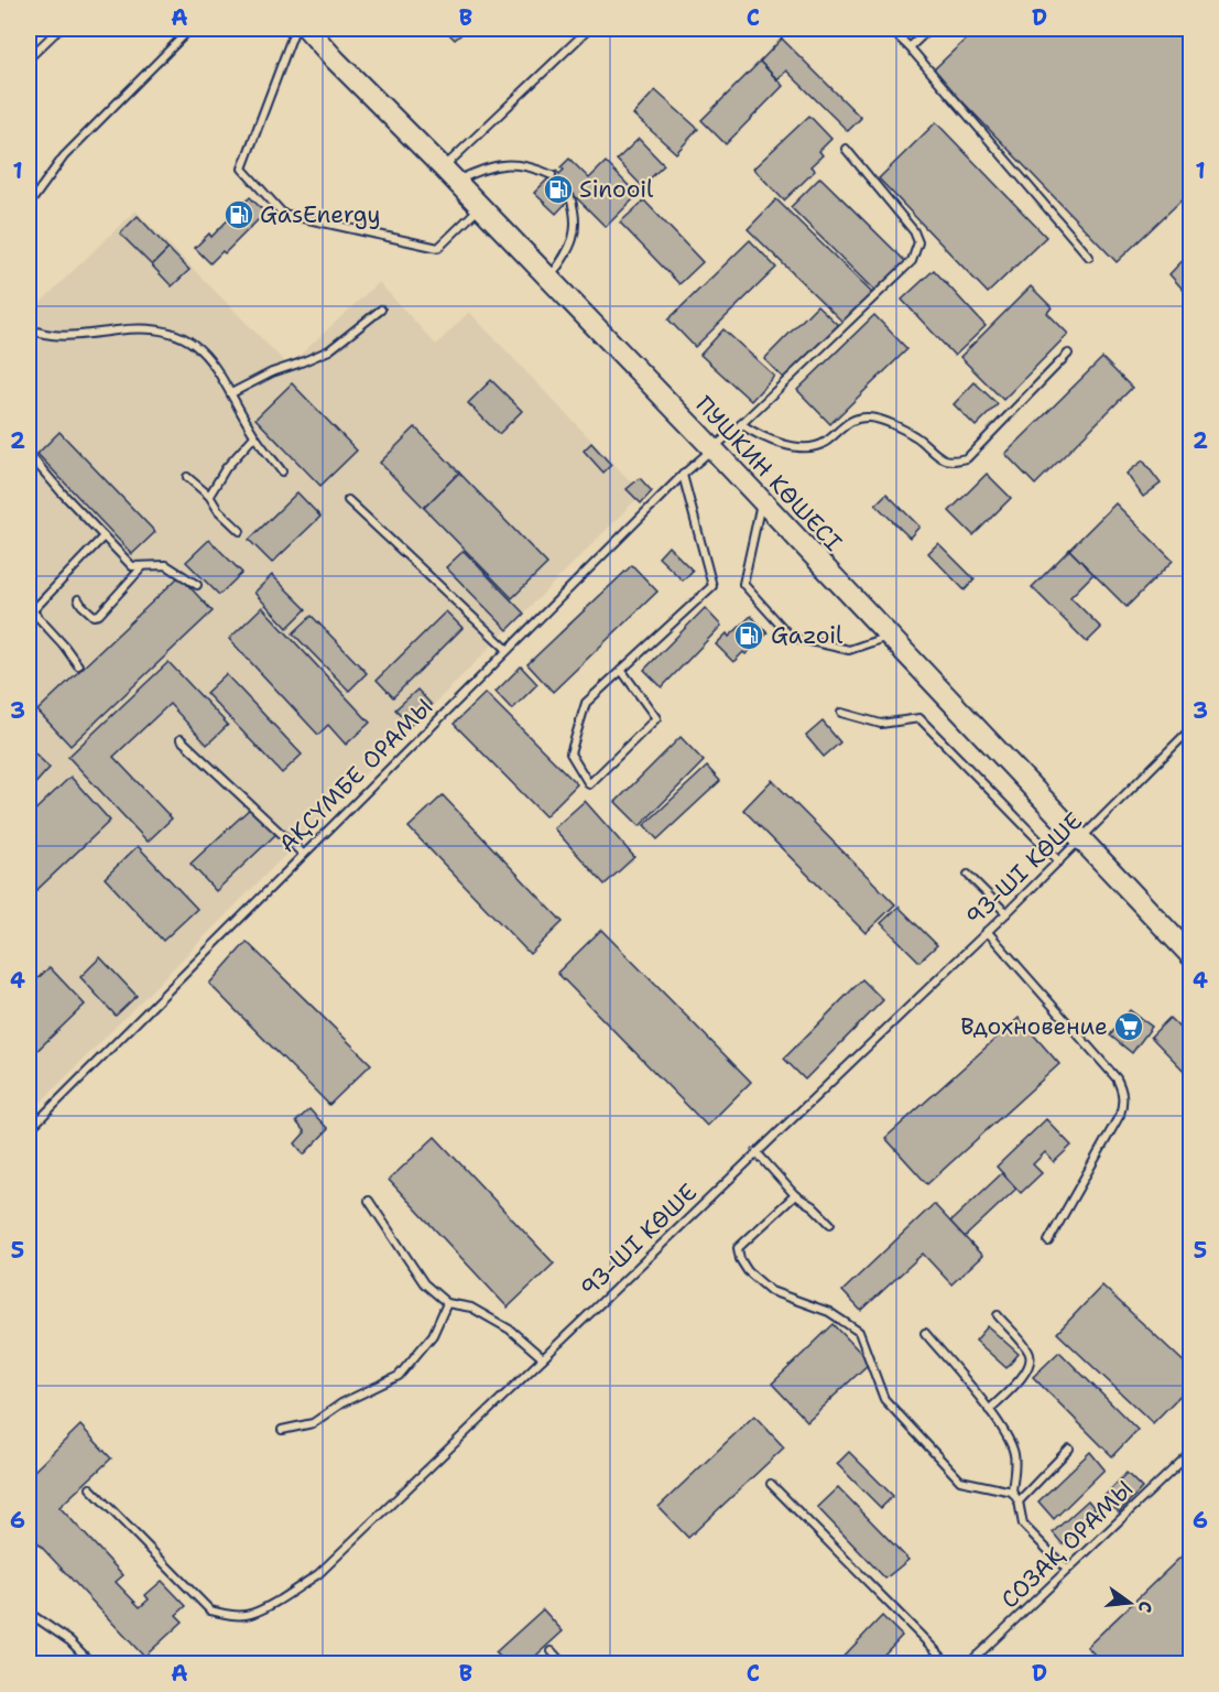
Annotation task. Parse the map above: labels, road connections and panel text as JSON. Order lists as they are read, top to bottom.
{
  "streets": {
    "main road": ["ПУШКИН КӨШЕСІ"],
    "lane": ["АҚСҮМБЕ ОРАМЫ", "93-ШІ КӨШЕ", "СОЗАҚ ОРАМЫ"]
  },
  "crossings": [
    ["ПУШКИН КӨШЕСІ", "АҚСҮМБЕ ОРАМЫ"],
    ["ПУШКИН КӨШЕСІ", "93-ШІ КӨШЕ"]
  ],
  "places": {
    "fuel station": ["Sinooil", "GasEnergy", "Gazoil"],
    "supermarket": ["Вдохновение"]
  },
  "north": "right",
  "grid": {
    "columns": [
      "A",
      "B",
      "C",
      "D"
    ],
    "rows": [
      "1",
      "2",
      "3",
      "4",
      "5",
      "6"
    ]
  }
}
